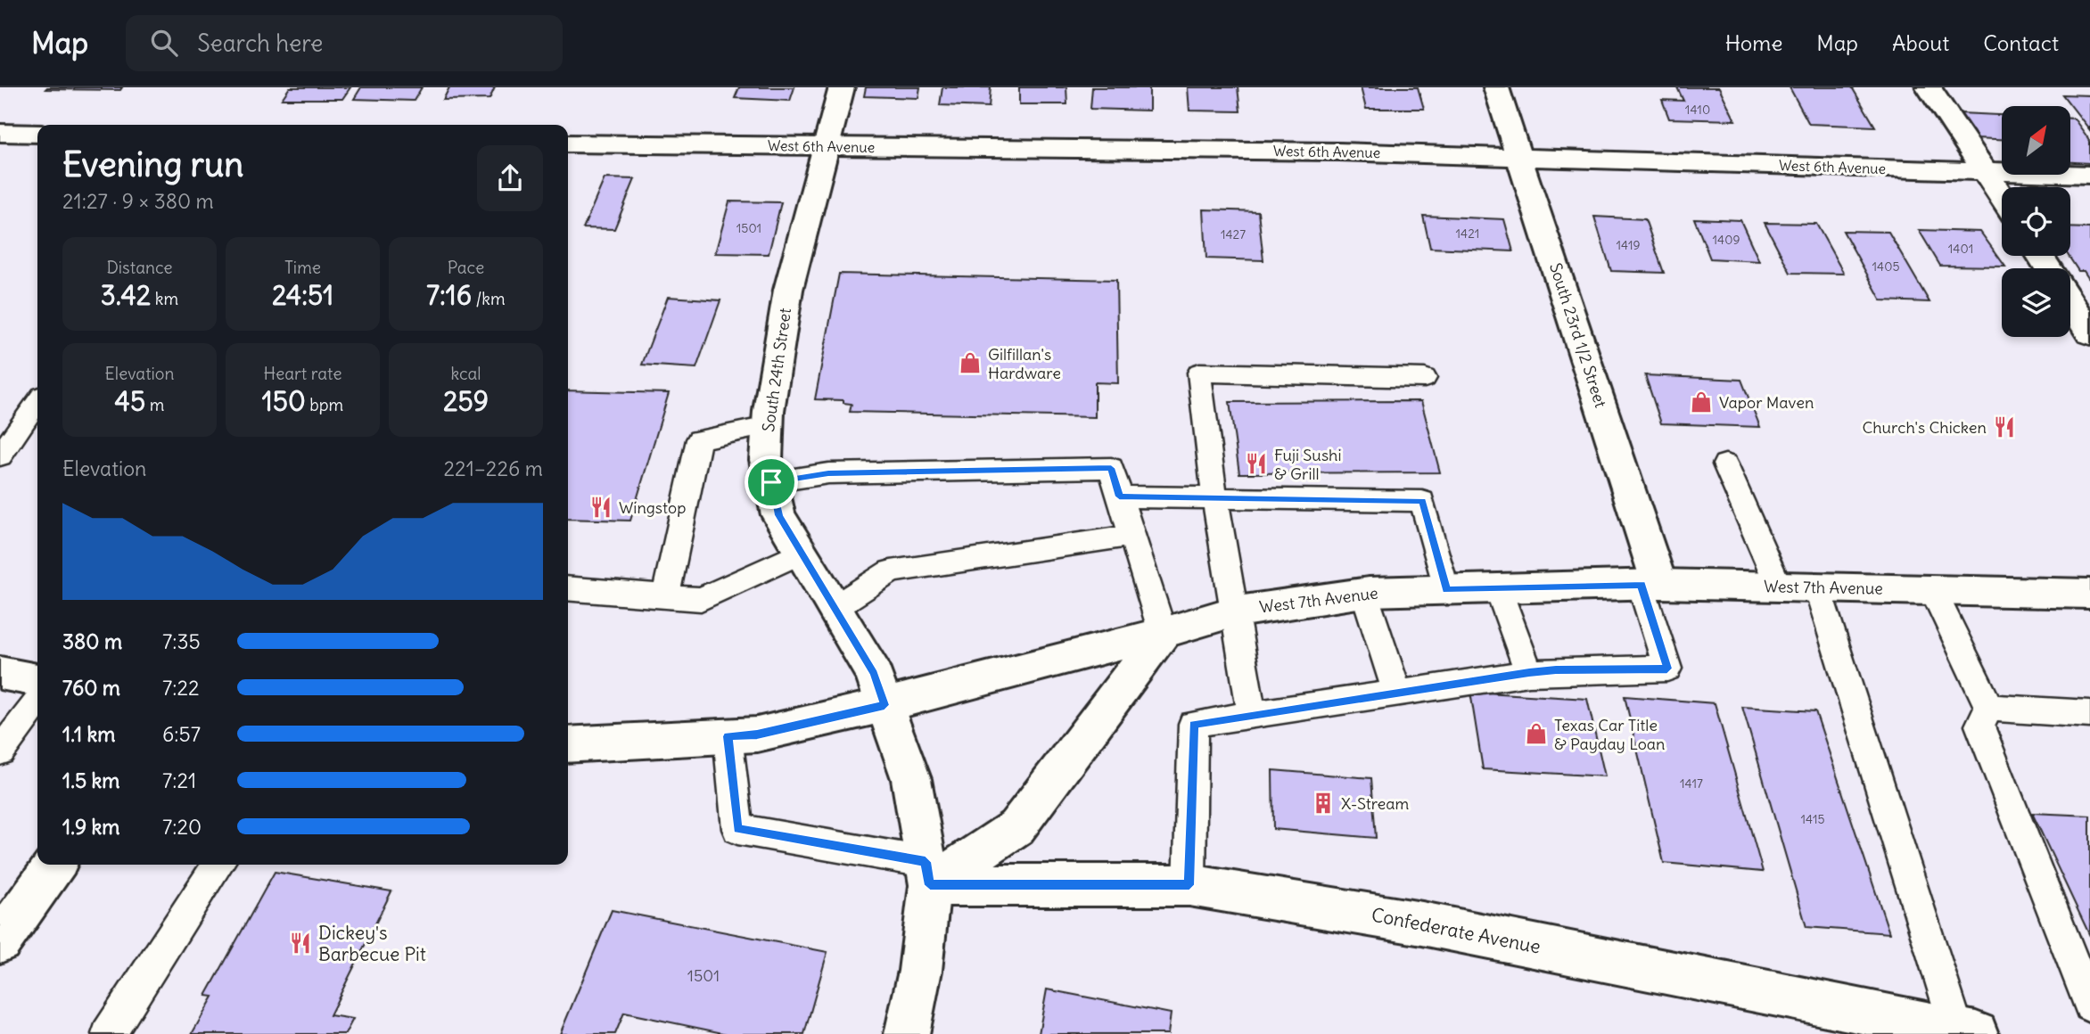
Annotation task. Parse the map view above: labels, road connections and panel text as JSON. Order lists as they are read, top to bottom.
{
  "streets": {
    "street": [
      "West 6th Avenue",
      "South 23rd 1/2 Street",
      "South 24th Street",
      "West 7th Avenue",
      "Confederate Avenue"
    ]
  },
  "crossings": [
    ["West 6th Avenue", "South 23rd 1/2 Street"],
    ["West 6th Avenue", "South 24th Street"],
    ["South 23rd 1/2 Street", "West 7th Avenue"],
    ["South 24th Street", "West 7th Avenue"],
    ["South 24th Street", "Confederate Avenue"]
  ],
  "places": {
    "shop": ["Gilfillan's Hardware", "Vapor Maven", "Texas Car Title & Payday Loan"],
    "restaurant": [
      "Church's Chicken",
      "Fuji Sushi & Grill",
      "Wingstop",
      "Dickey's Barbecue Pit"
    ],
    "building": ["X-Stream"]
  },
  "house_numbers": [
    "1410",
    "1501",
    "1421",
    "1427",
    "1409",
    "1419",
    "1401",
    "1405",
    "1417",
    "1415",
    "1501"
  ],
  "north": "top right",
  "page": {
    "header": "Map",
    "search": "Search here",
    "nav": [
      "Home",
      "Map",
      "About",
      "Contact"
    ],
    "heading": ["Evening run", "21:27 · 9 × 380 m"],
    "stats": [
      ["Distance", "3.42 km"],
      ["Time", "24:51"],
      ["Pace", "7:16 /km"],
      ["Elevation", "45 m"],
      ["Heart rate", "150 bpm"],
      ["kcal", "259"]
    ],
    "chart": ["Elevation", "221–226 m"],
    "list": [
      {
        "name": "380 m",
        "note": "7:35"
      },
      {
        "name": "760 m",
        "note": "7:22"
      },
      {
        "name": "1.1 km",
        "note": "6:57"
      },
      {
        "name": "1.5 km",
        "note": "7:21"
      },
      {
        "name": "1.9 km",
        "note": "7:20"
      }
    ]
  }
}
